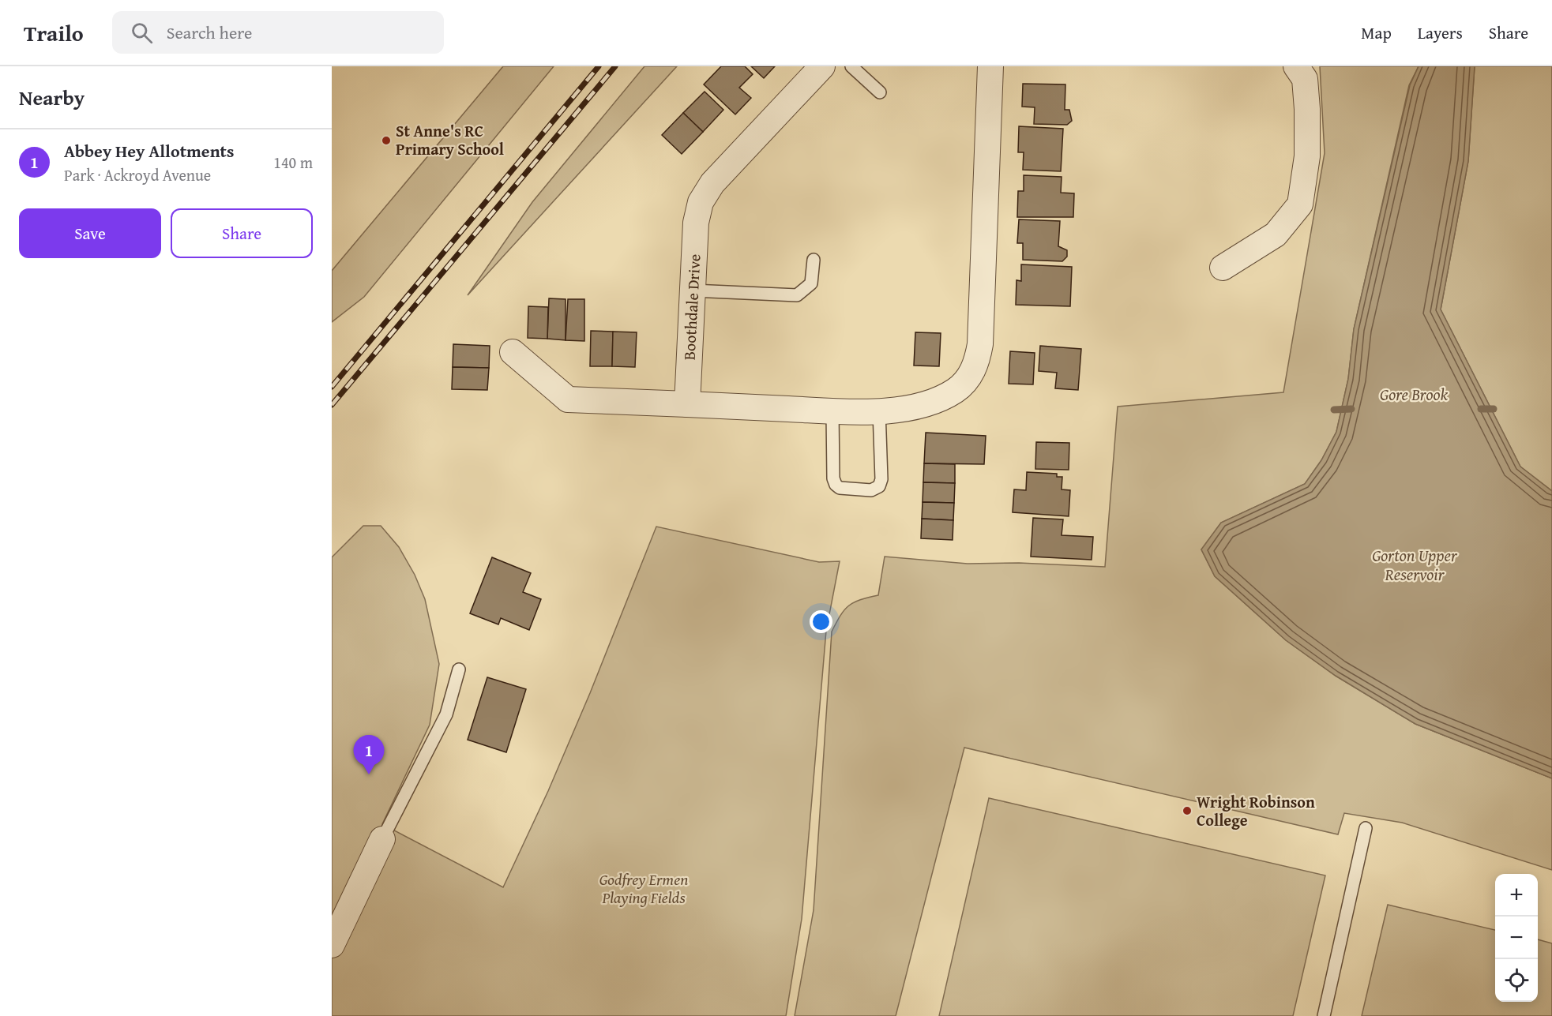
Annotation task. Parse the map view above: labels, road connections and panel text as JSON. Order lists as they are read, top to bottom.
{
  "streets": {
    "street": ["Boothdale Drive"]
  },
  "water": ["Gore Brook", "Gorton Upper Reservoir"],
  "parks": ["Godfrey Ermen Playing Fields"],
  "places": ["St Anne's RC Primary School", "Wright Robinson College"],
  "page": {
    "header": "Trailo",
    "search": "Search here",
    "nav": ["Map", "Layers", "Share"],
    "heading": "Nearby",
    "list": [
      {
        "mark": "1",
        "name": "Abbey Hey Allotments",
        "note": "Park · Ackroyd Avenue",
        "value": "140 m"
      }
    ],
    "buttons": ["Save", "Share"],
    "pins": "1",
    "map_buttons": ["+", "−"]
  }
}
